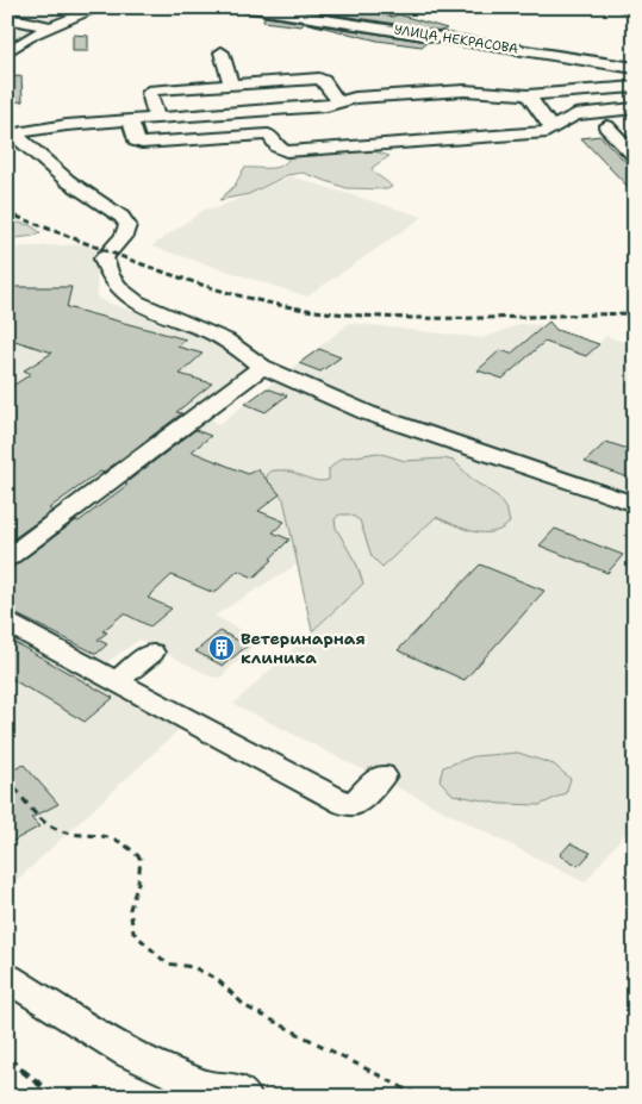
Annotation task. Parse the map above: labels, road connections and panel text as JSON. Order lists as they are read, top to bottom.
{
  "streets": {
    "street": ["УЛИЦА НЕКРАСОВА"]
  },
  "places": {
    "building": ["Ветеринарная клиника"]
  }
}
